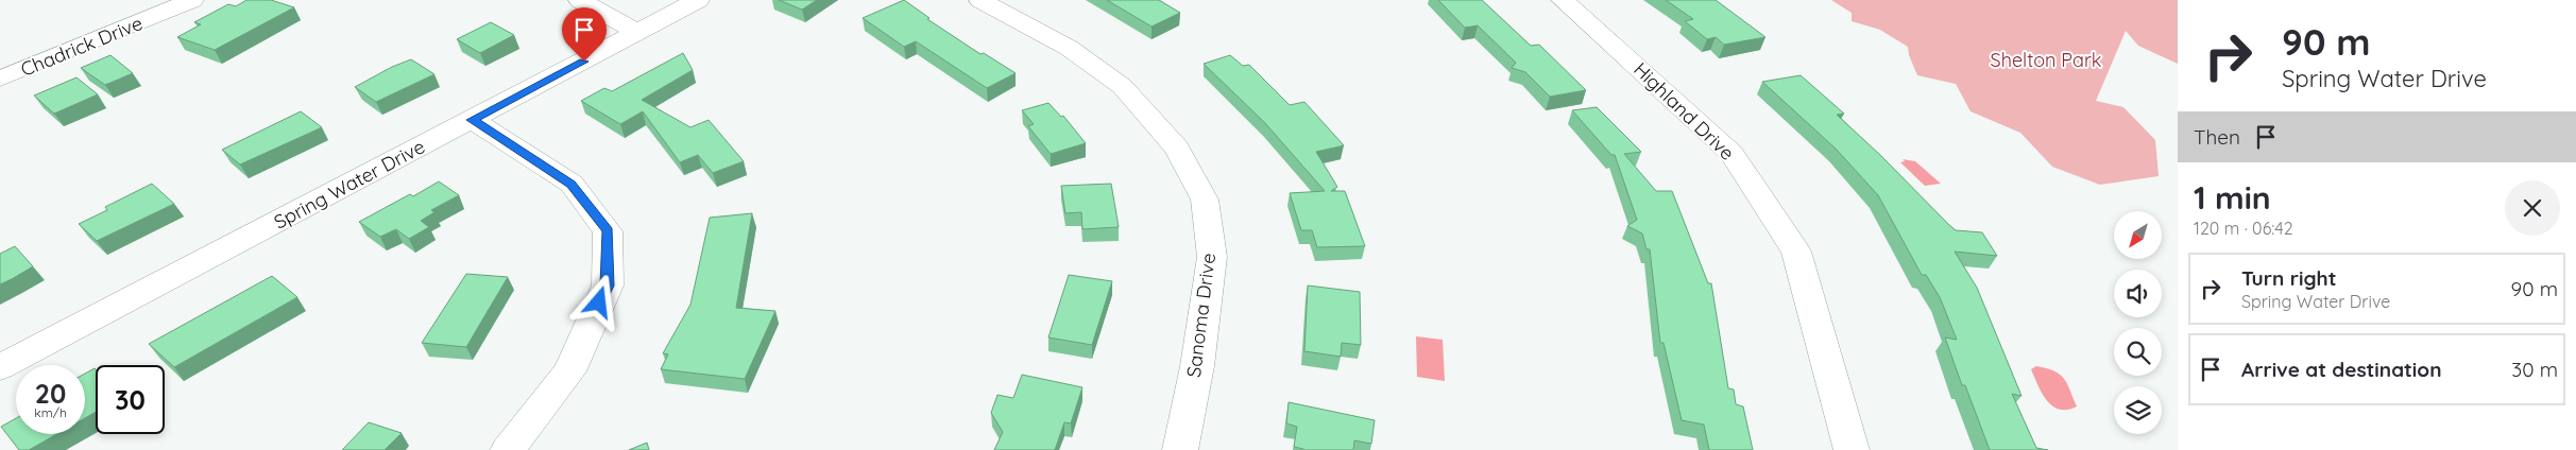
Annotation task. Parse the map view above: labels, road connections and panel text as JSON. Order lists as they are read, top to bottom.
{
  "streets": {
    "street": [
      "Chadrick Drive",
      "Highland Drive",
      "Spring Water Drive",
      "Sanoma Drive"
    ]
  },
  "parks": ["Shelton Park"],
  "north": "bottom left",
  "page": {
    "turn": ["90 m", "Spring Water Drive"],
    "then": "Then",
    "heading": ["1 min", "120 m · 06:42"],
    "list": [
      {
        "name": "Turn right",
        "note": "Spring Water Drive",
        "value": "90 m"
      },
      {
        "name": "Arrive at destination",
        "value": "30 m"
      }
    ],
    "speed": "20 km/h",
    "limit": "30"
  }
}
